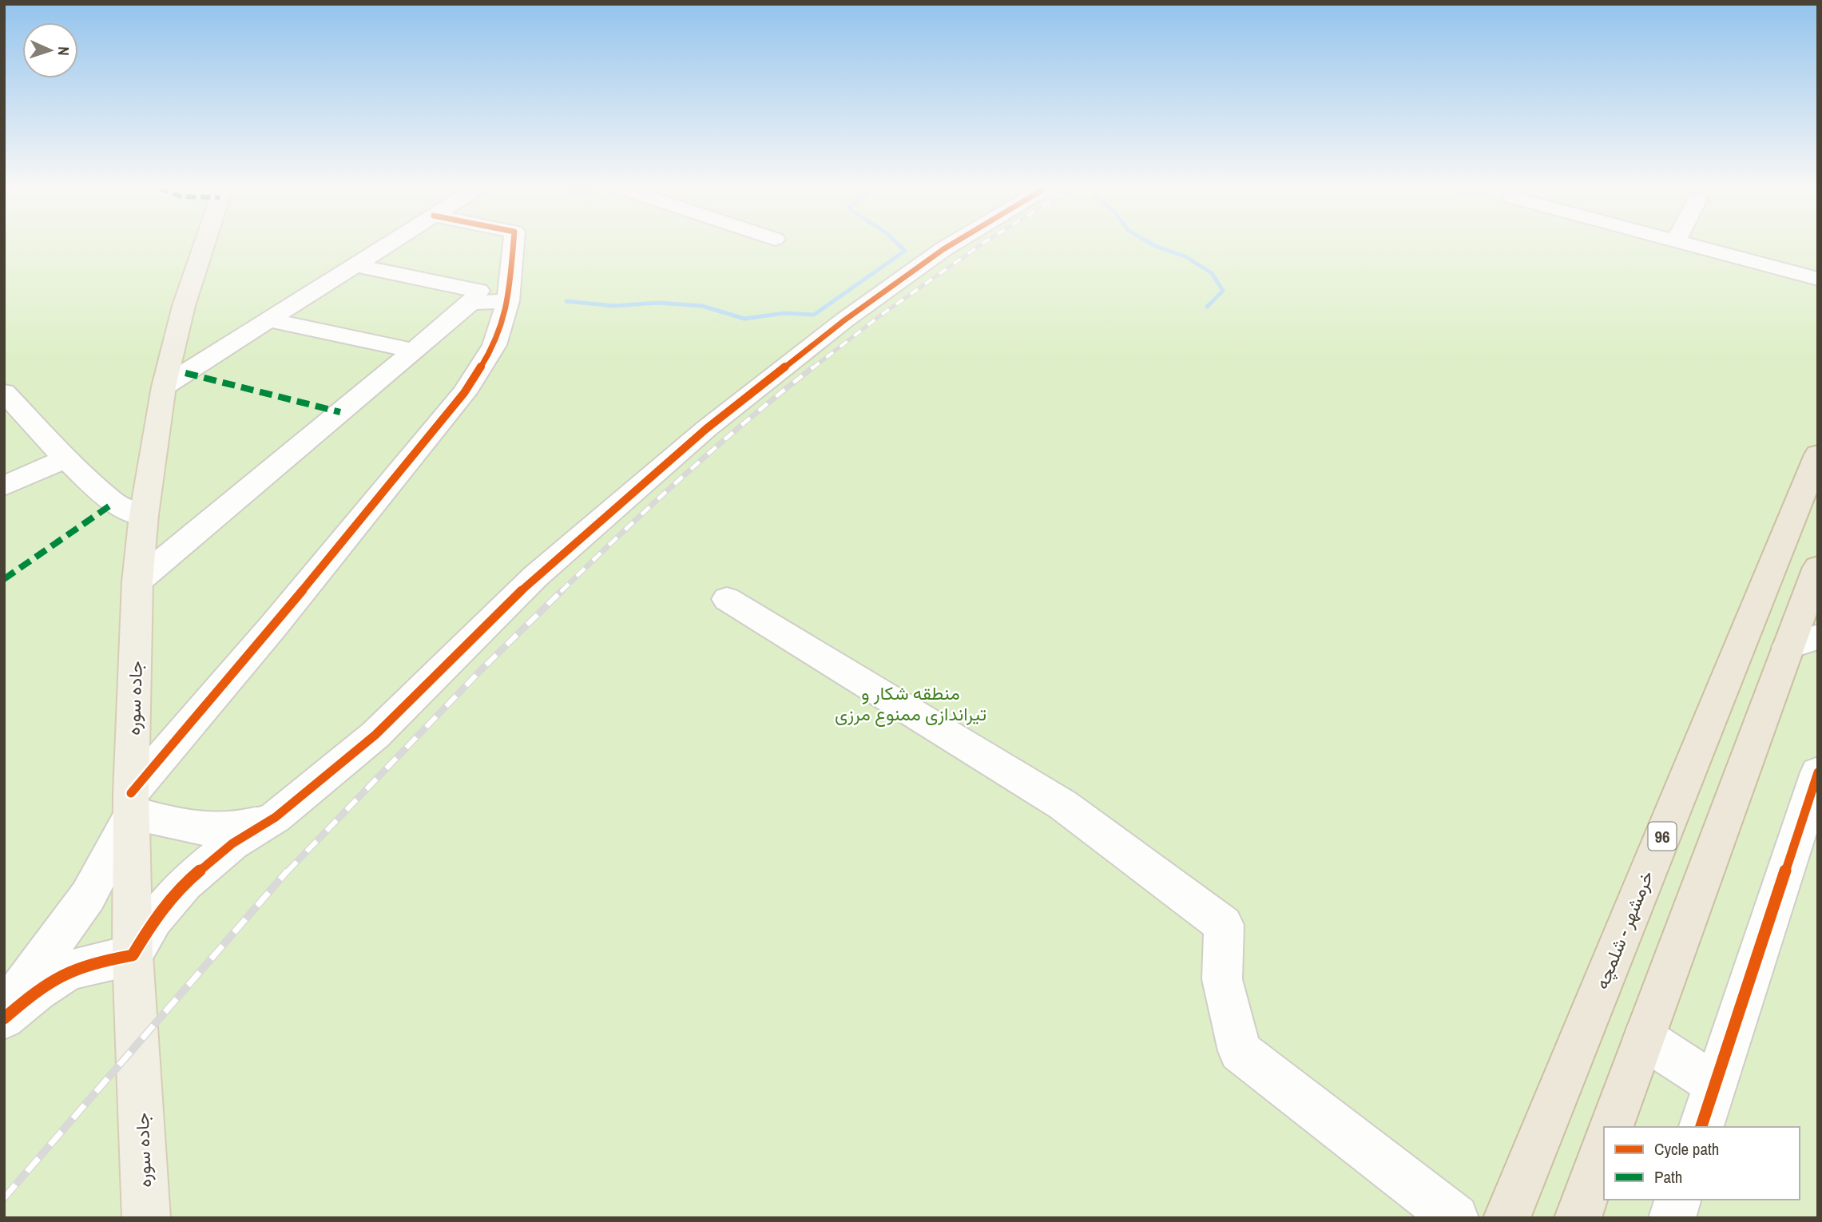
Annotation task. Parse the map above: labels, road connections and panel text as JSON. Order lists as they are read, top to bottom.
{
  "streets": {
    "highway": ["96", "خرمشهر - شلمچه"],
    "main road": ["جاده سوره"]
  },
  "parks": ["منطقه شکار و تیراندازی ممنوع مرزی"],
  "legend": ["Cycle path", "Path"],
  "north": "right"
}
